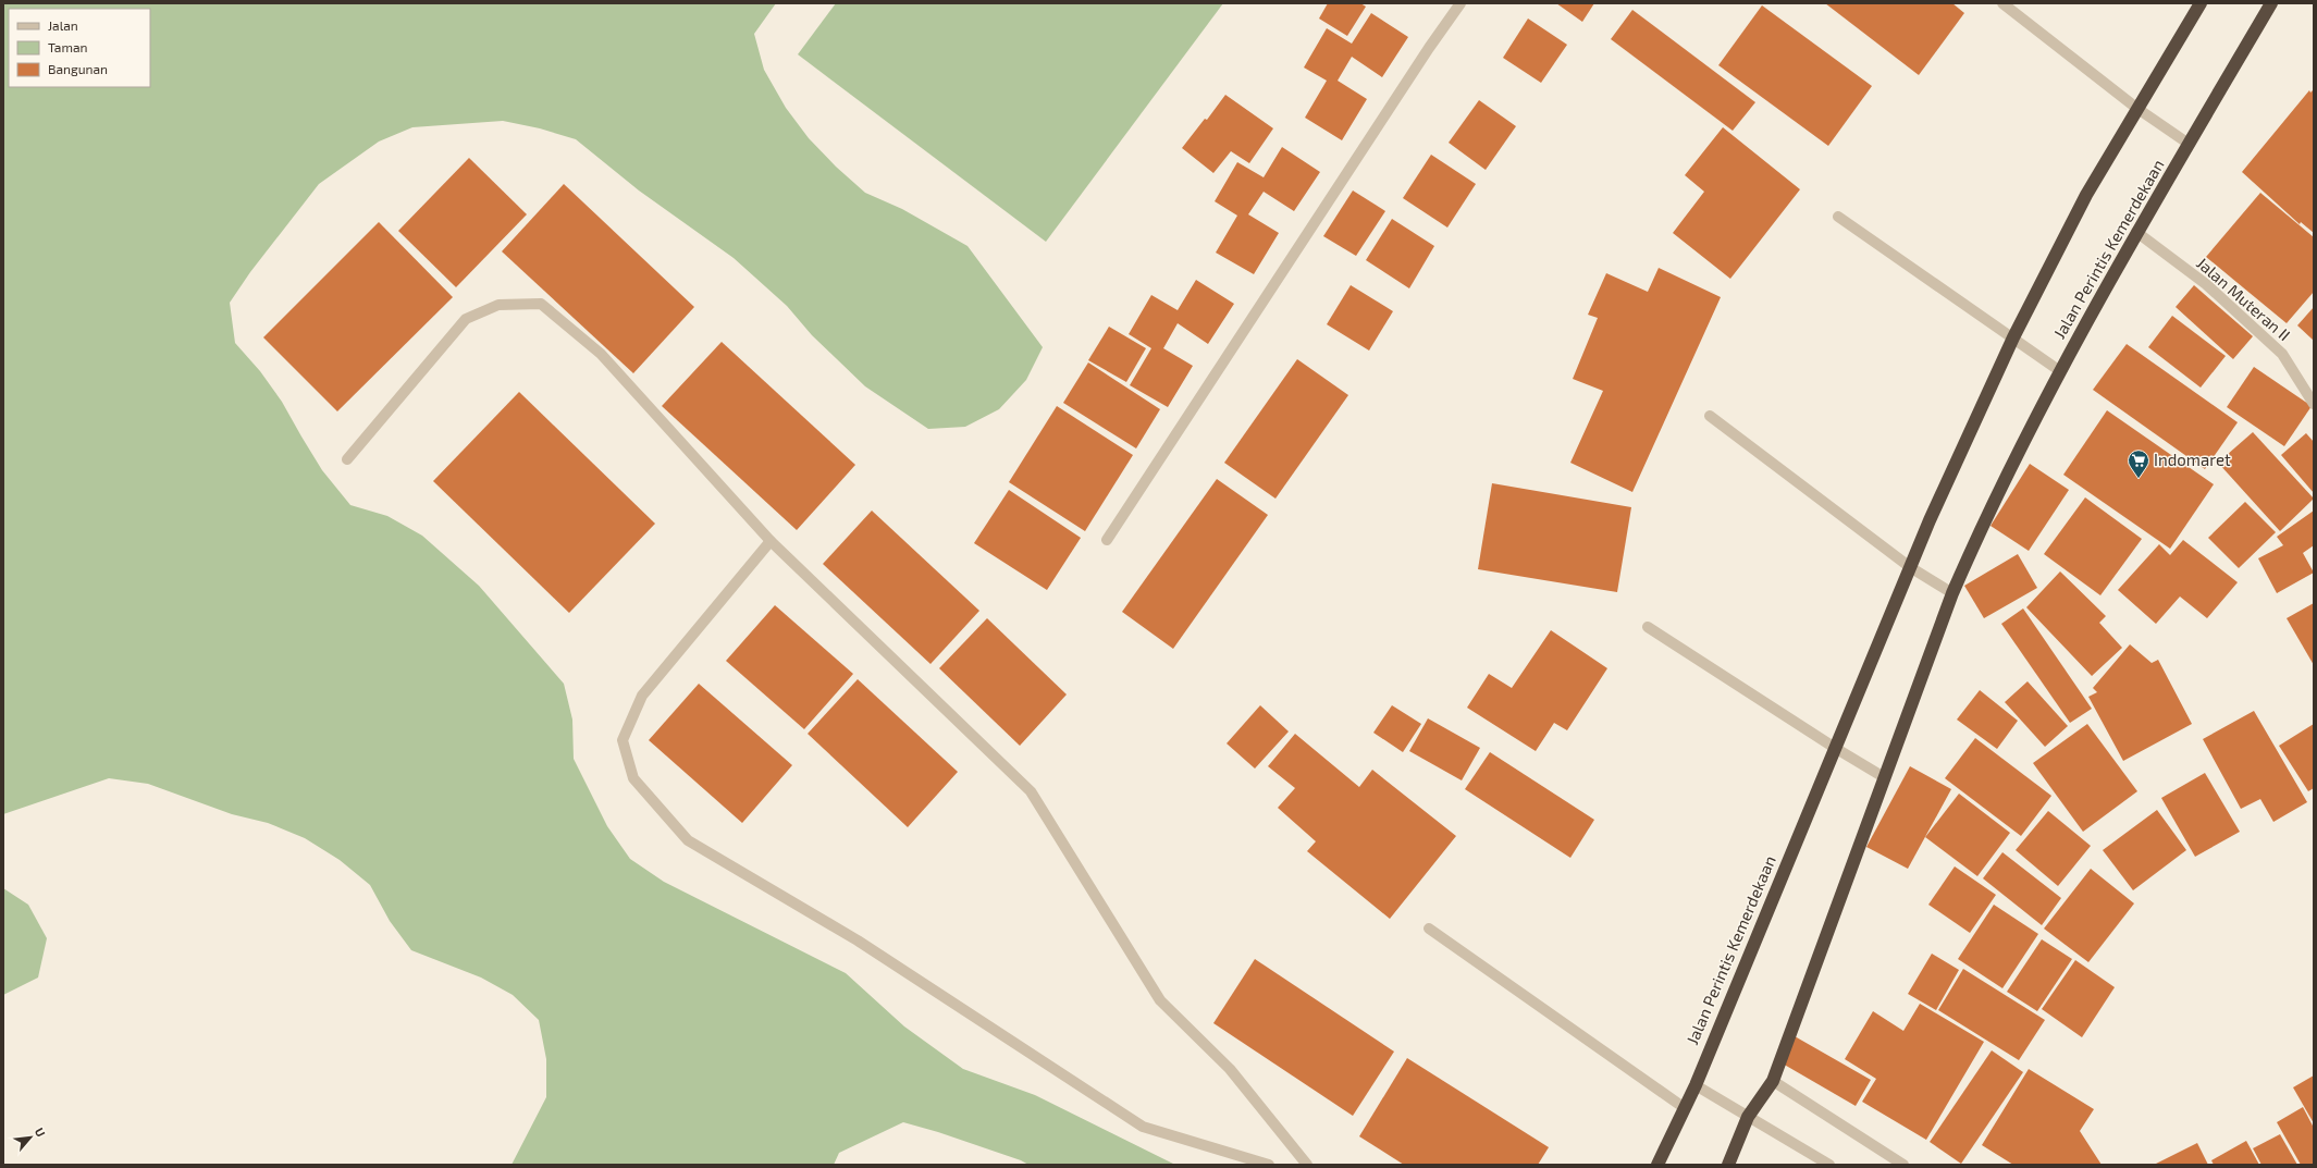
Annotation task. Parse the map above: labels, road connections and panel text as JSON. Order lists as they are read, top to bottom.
{
  "streets": {
    "highway": ["Jalan Perintis Kemerdekaan"],
    "street": ["Jalan Muteran II"]
  },
  "crossings": [
    ["Jalan Perintis Kemerdekaan", "Jalan Muteran II"]
  ],
  "places": {
    "supermarket": ["Indomaret"]
  },
  "legend": ["Jalan", "Taman", "Bangunan"],
  "north": "top right"
}
